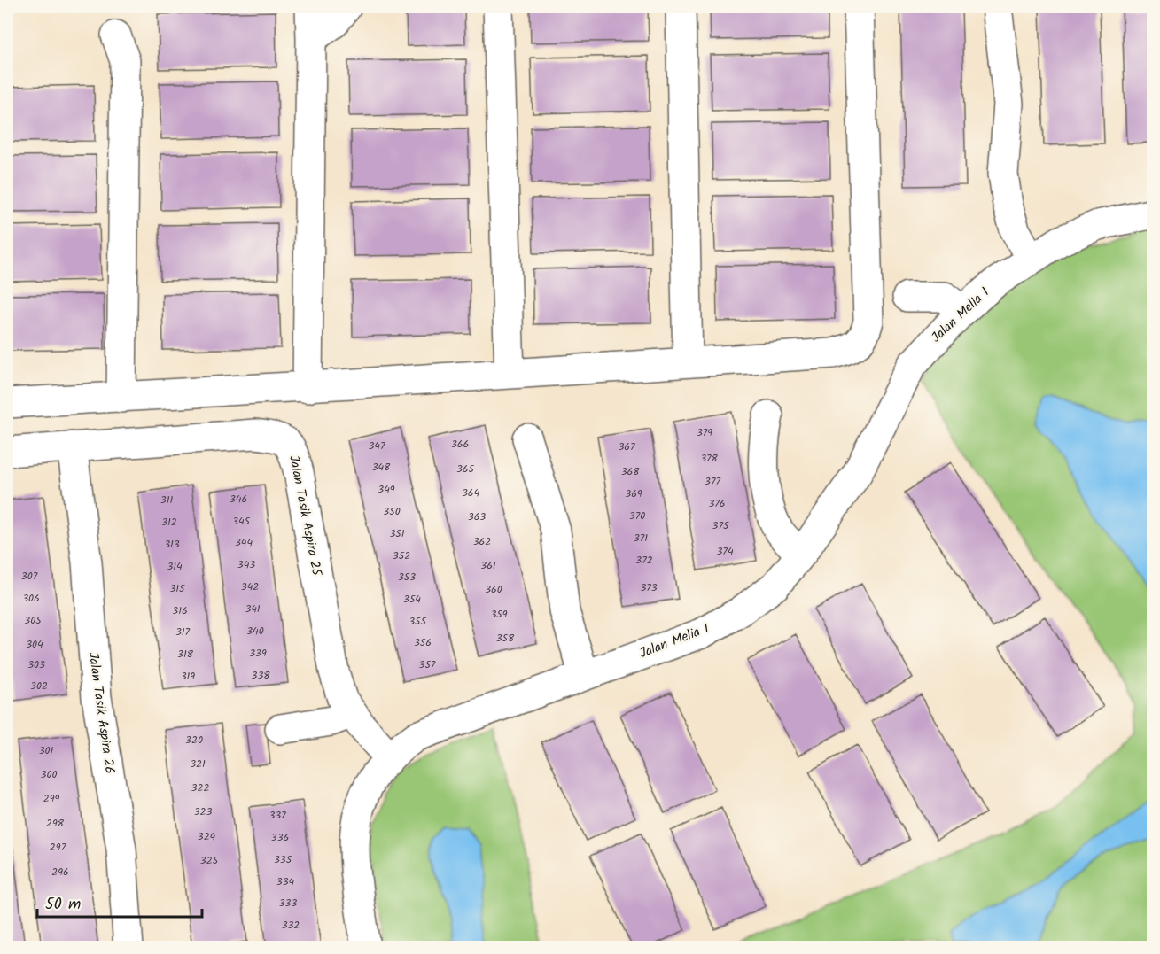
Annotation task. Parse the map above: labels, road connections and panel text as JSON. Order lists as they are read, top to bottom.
{
  "streets": {
    "street": ["Jalan Melia 1", "Jalan Tasik Aspira 25", "Jalan Tasik Aspira 26"]
  },
  "crossings": [
    ["Jalan Melia 1", "Jalan Tasik Aspira 25"],
    ["Jalan Tasik Aspira 25", "Jalan Tasik Aspira 26"]
  ],
  "house_numbers": [
    "379",
    "366",
    "347",
    "367",
    "378",
    "348",
    "365",
    "368",
    "377",
    "349",
    "364",
    "369",
    "346",
    "311",
    "376",
    "350",
    "370",
    "363",
    "345",
    "312",
    "375",
    "351",
    "371",
    "362",
    "344",
    "313",
    "374",
    "352",
    "372",
    "343",
    "361",
    "314",
    "307",
    "353",
    "342",
    "373",
    "315",
    "360",
    "306",
    "354",
    "341",
    "316",
    "359",
    "305",
    "355",
    "340",
    "317",
    "358",
    "356",
    "304",
    "339",
    "318",
    "303",
    "357",
    "338",
    "319",
    "302",
    "320",
    "301",
    "321",
    "300",
    "322",
    "299",
    "323",
    "337",
    "298",
    "324",
    "336",
    "297",
    "335",
    "325",
    "296",
    "334",
    "333",
    "332"
  ],
  "scale_bar": "50 m"
}
